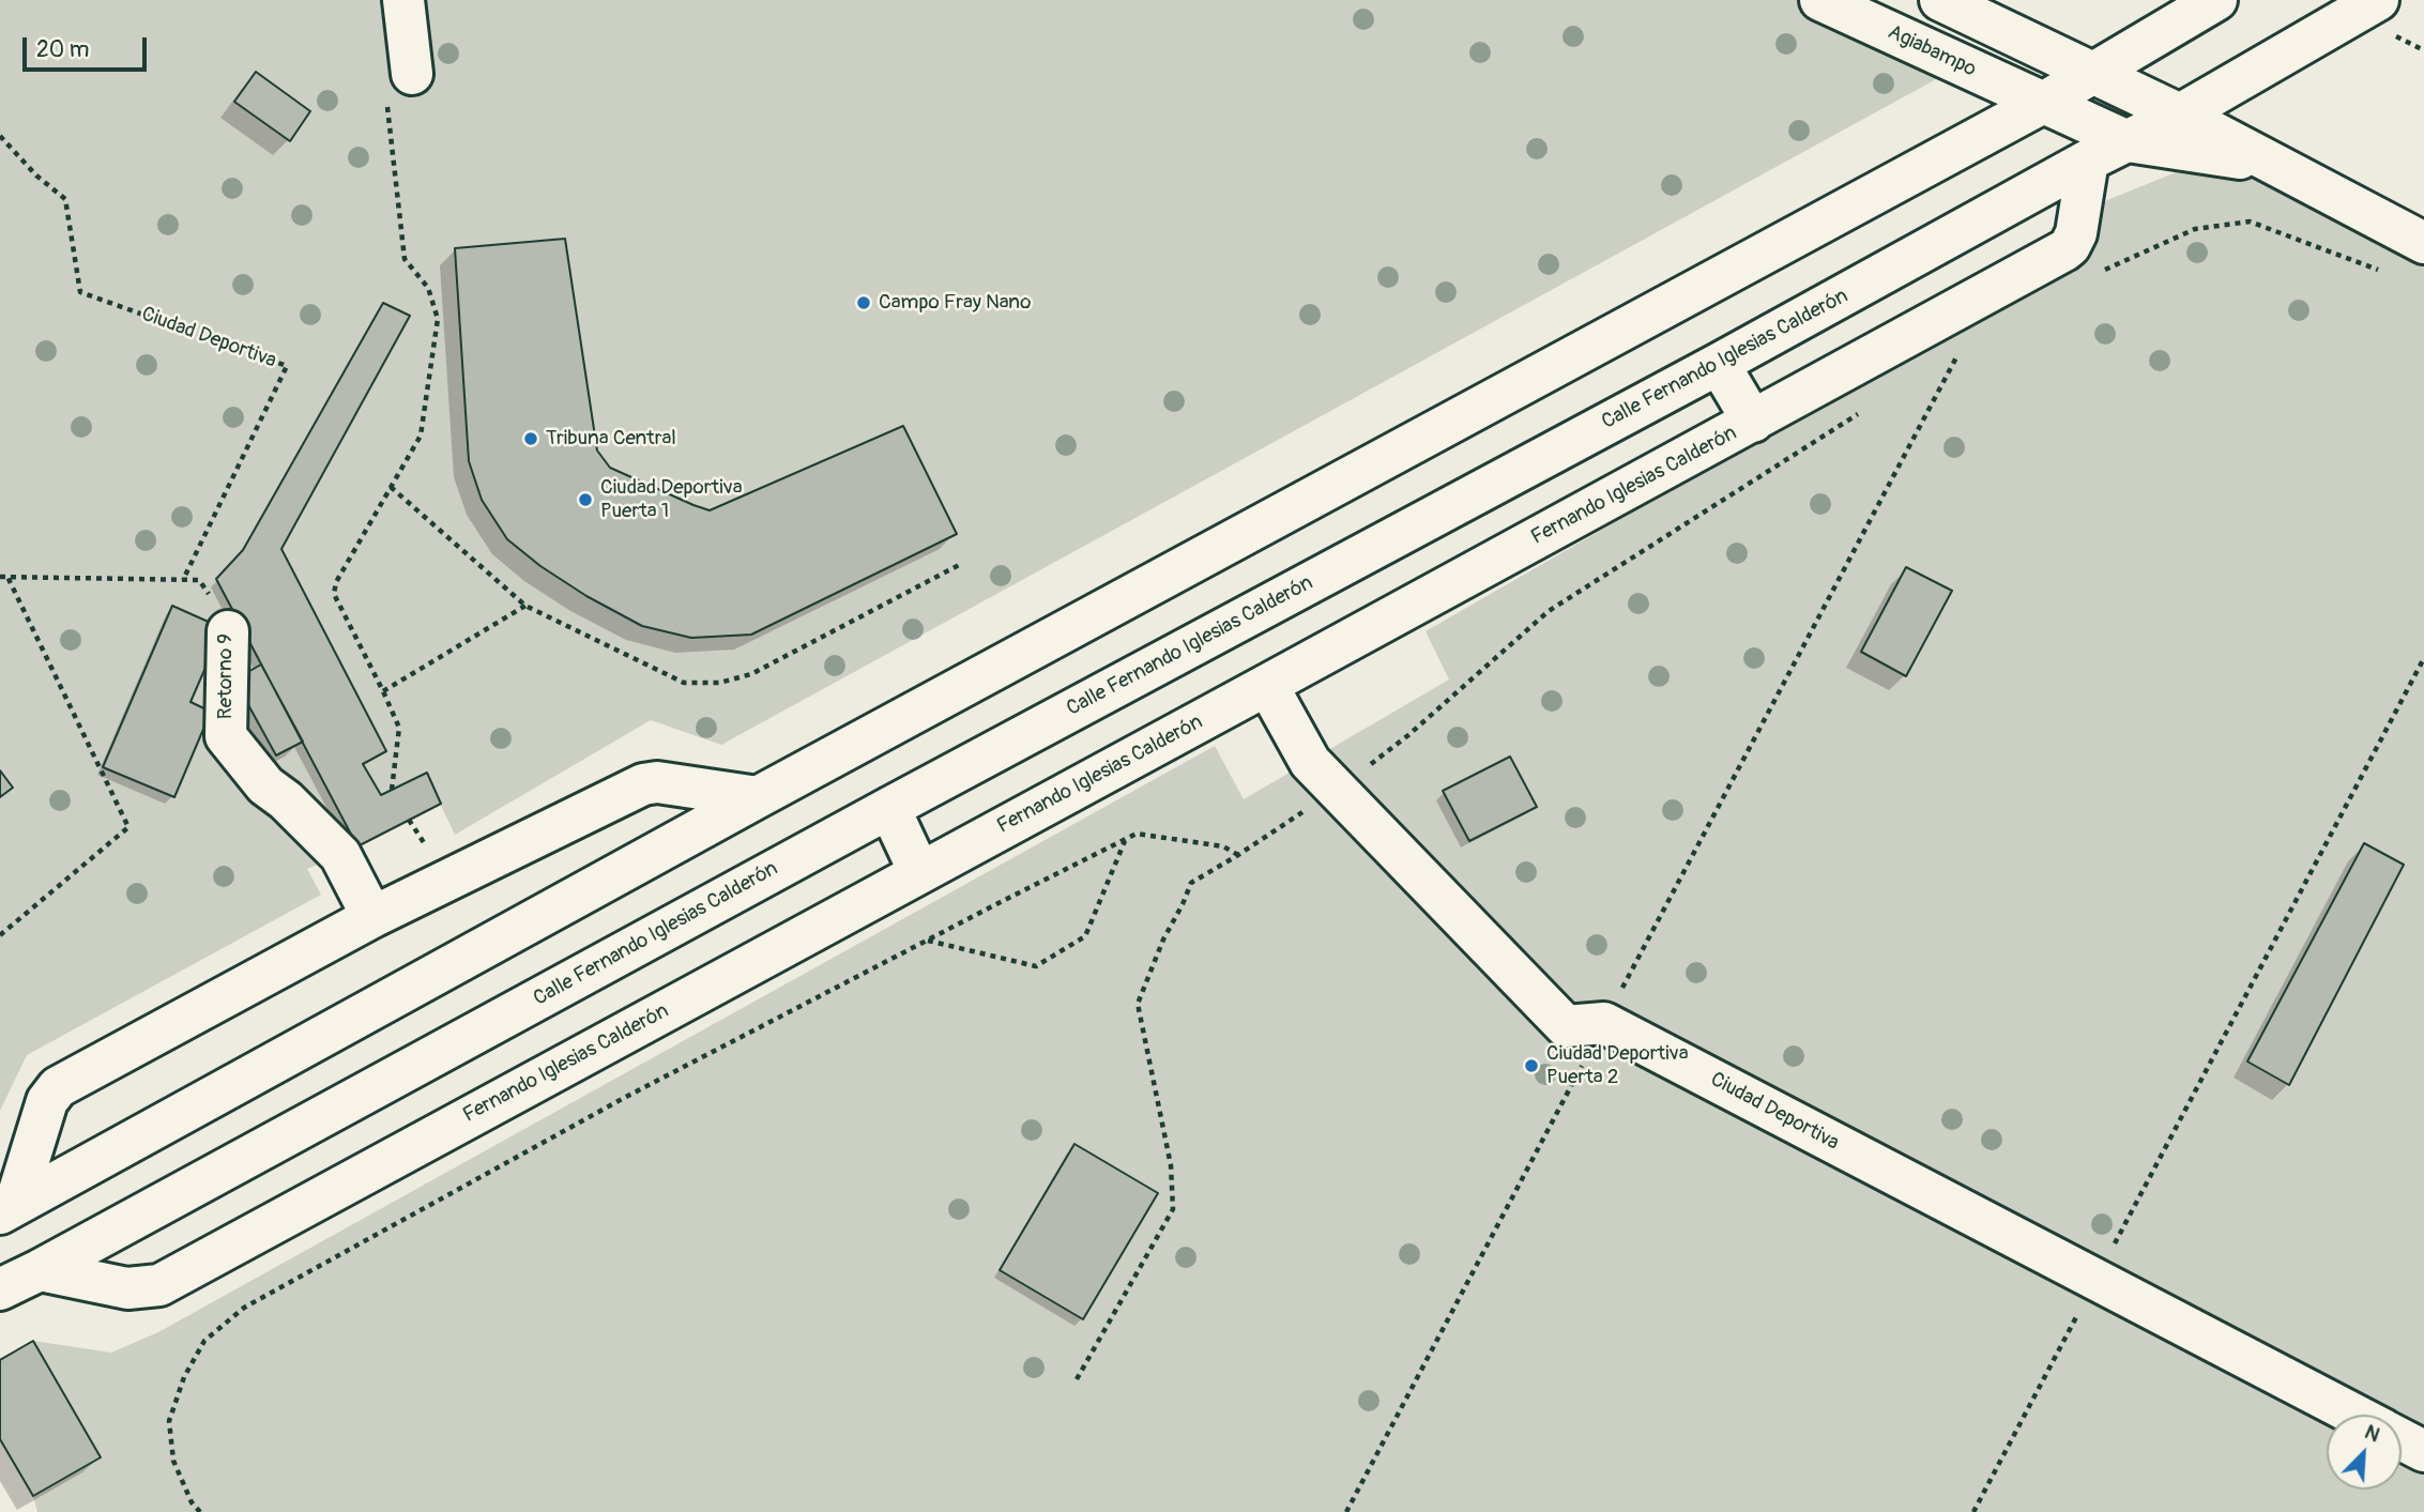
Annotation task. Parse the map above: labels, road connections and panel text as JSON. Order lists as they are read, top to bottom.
{
  "streets": {
    "street": [
      "Agiabampo",
      "Ciudad Deportiva",
      "Calle Fernando Iglesias Calderón",
      "Fernando Iglesias Calderón",
      "Retorno 9"
    ]
  },
  "crossings": [
    ["Agiabampo", "Calle Fernando Iglesias Calderón"],
    ["Ciudad Deportiva", "Retorno 9"],
    ["Calle Fernando Iglesias Calderón", "Fernando Iglesias Calderón"]
  ],
  "places": [
    "Campo Fray Nano",
    "Tribuna Central",
    "Ciudad Deportiva Puerta 1",
    "Ciudad Deportiva Puerta 2"
  ],
  "scale_bar": "20 m",
  "north": "top right"
}
